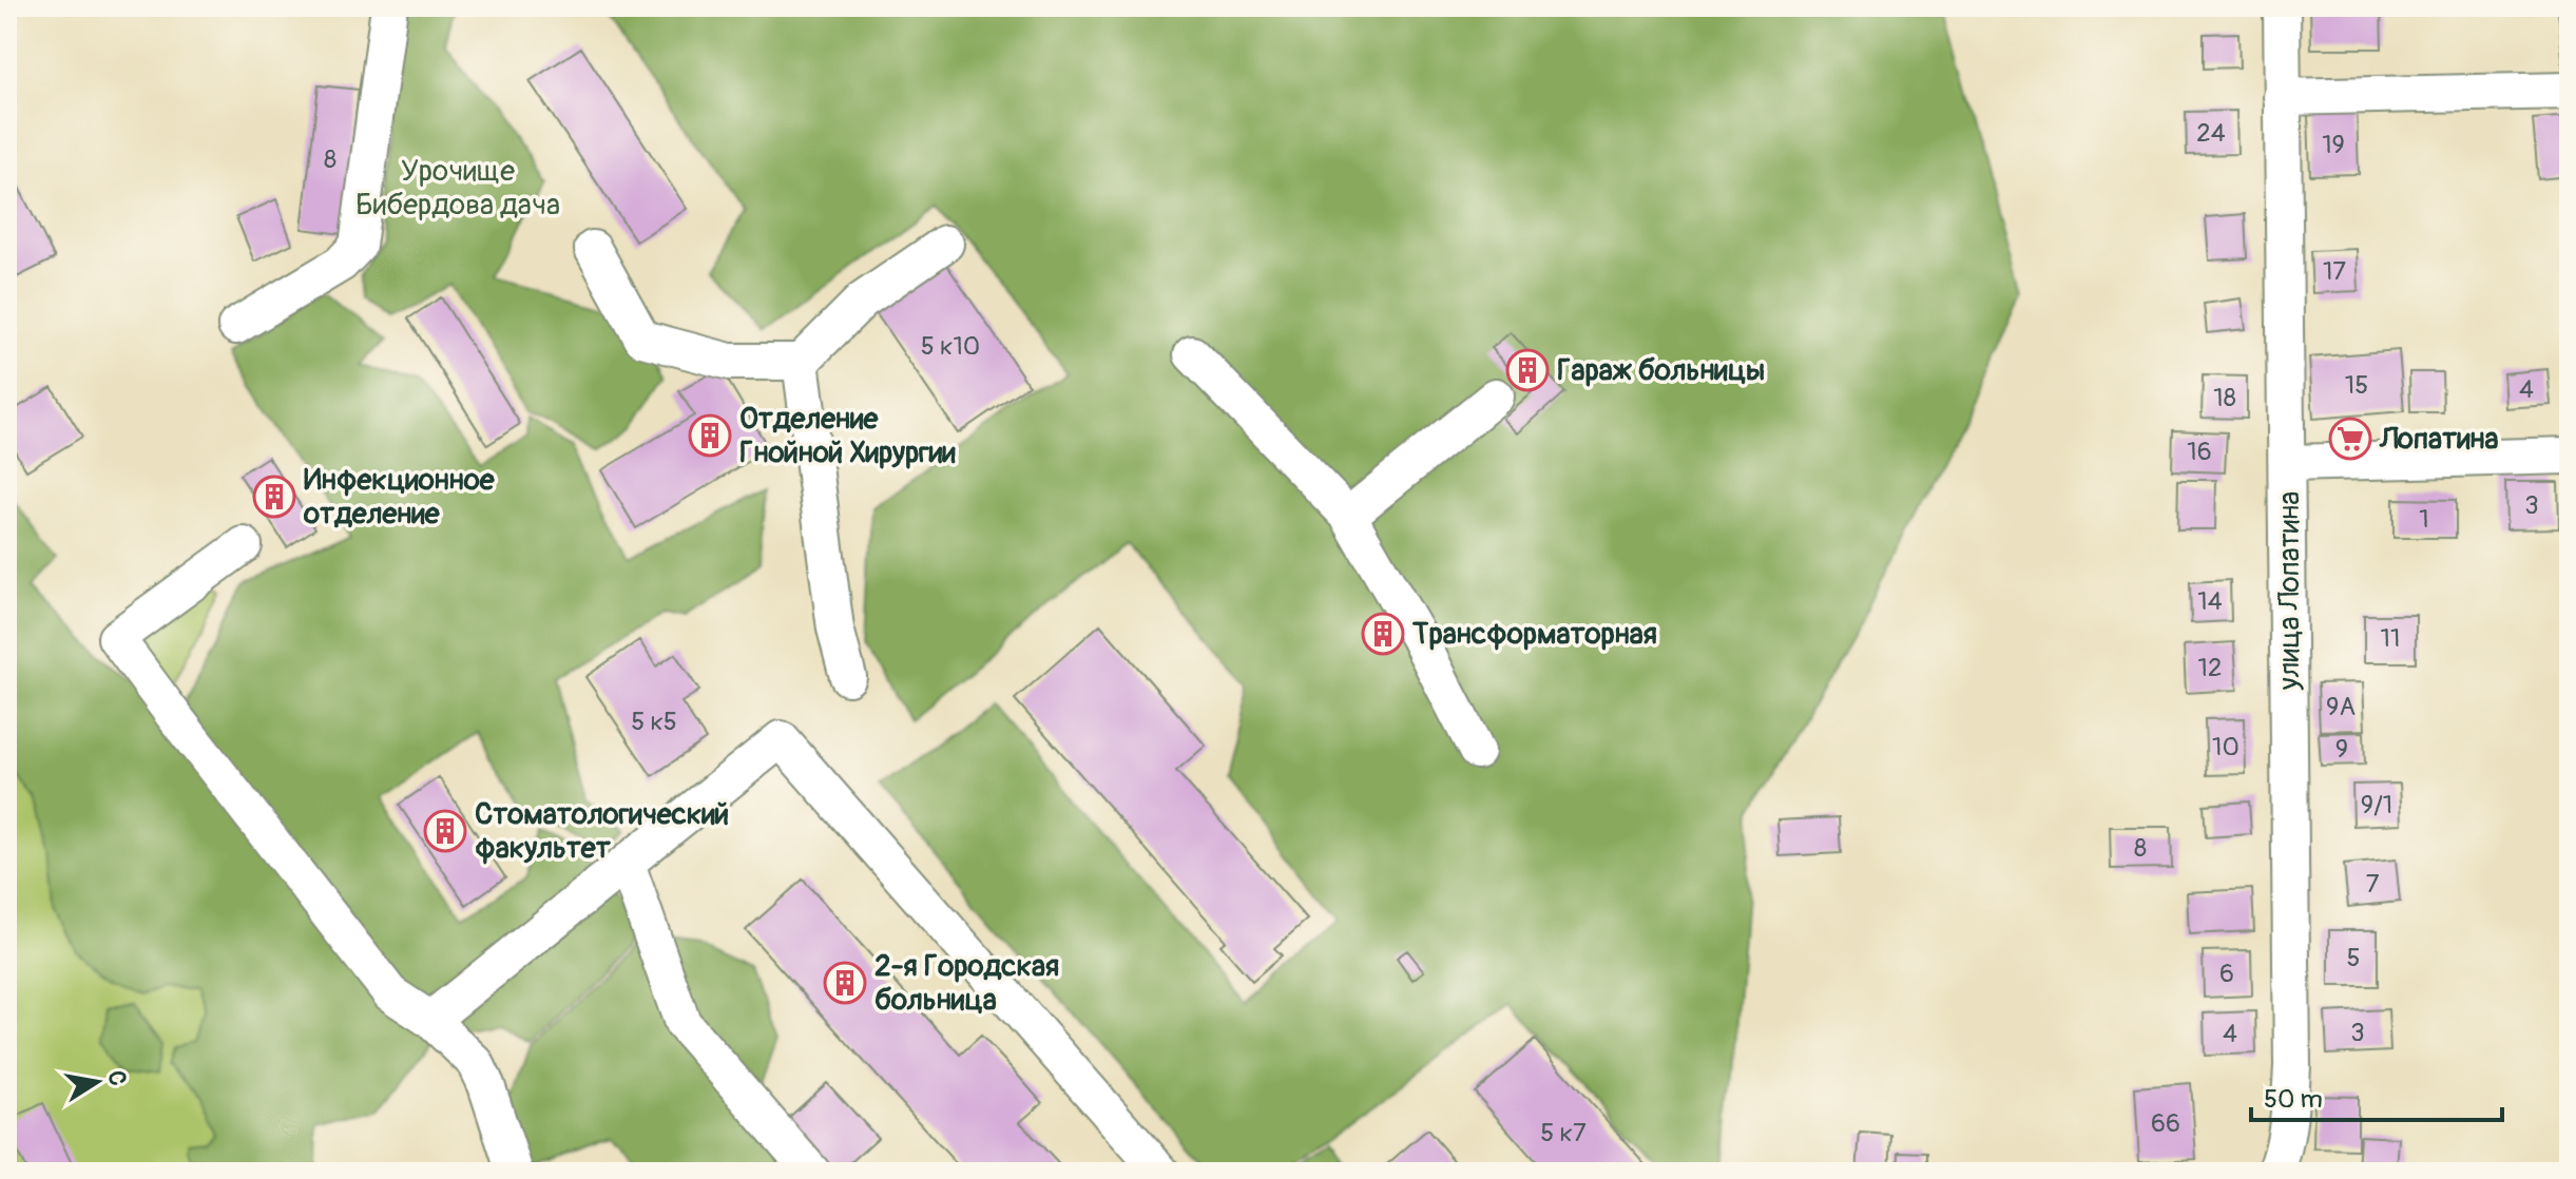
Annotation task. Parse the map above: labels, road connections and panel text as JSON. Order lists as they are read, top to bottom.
{
  "streets": {
    "street": ["улица Лопатина"]
  },
  "parks": ["Урочище Бибердова дача"],
  "places": {
    "building": [
      "Гараж больницы",
      "Отделение Гнойной Хирургии",
      "Инфекционное отделение",
      "Трансформаторная",
      "Стоматологический факультет",
      "2-я Городская больница"
    ],
    "supermarket": ["Лопатина"]
  },
  "house_numbers": [
    "24",
    "19",
    "8",
    "17",
    "5 к10",
    "15",
    "4",
    "18",
    "16",
    "3",
    "1",
    "14",
    "11",
    "12",
    "9А",
    "5 к5",
    "10",
    "9",
    "9/1",
    "8",
    "7",
    "5",
    "6",
    "3",
    "4",
    "66",
    "5 к7"
  ],
  "scale_bar": "50 m",
  "north": "right"
}
